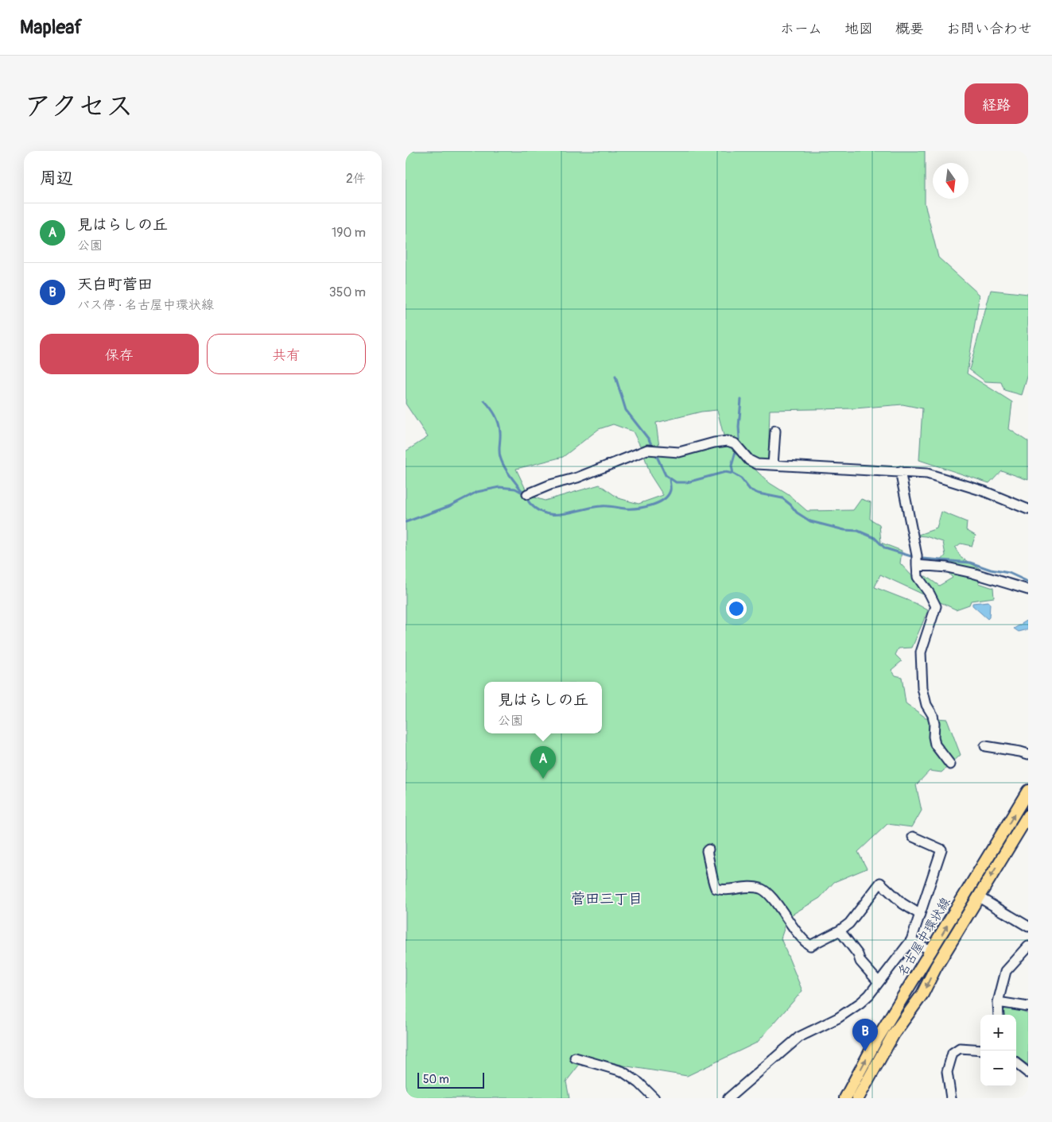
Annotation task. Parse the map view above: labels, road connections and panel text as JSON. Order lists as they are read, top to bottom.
{
  "streets": {
    "main road": ["名古屋中環状線"]
  },
  "districts": ["菅田三丁目"],
  "scale_bar": "50 m",
  "north": "bottom",
  "page": {
    "header": "Mapleaf",
    "nav": [
      "ホーム",
      "地図",
      "概要",
      "お問い合わせ"
    ],
    "title": "アクセス",
    "buttons": [
      "経路",
      ["保存", "共有"]
    ],
    "heading": ["周辺", "2件"],
    "list": [
      {
        "mark": "A",
        "name": "見はらしの丘",
        "note": "公園",
        "value": "190 m"
      },
      {
        "mark": "B",
        "name": "天白町菅田",
        "note": "バス停 · 名古屋中環状線",
        "value": "350 m"
      }
    ],
    "popup": ["見はらしの丘", "公園"],
    "pins": ["A", "B"],
    "map_buttons": ["+", "−"],
    "scale": "50 m"
  }
}
